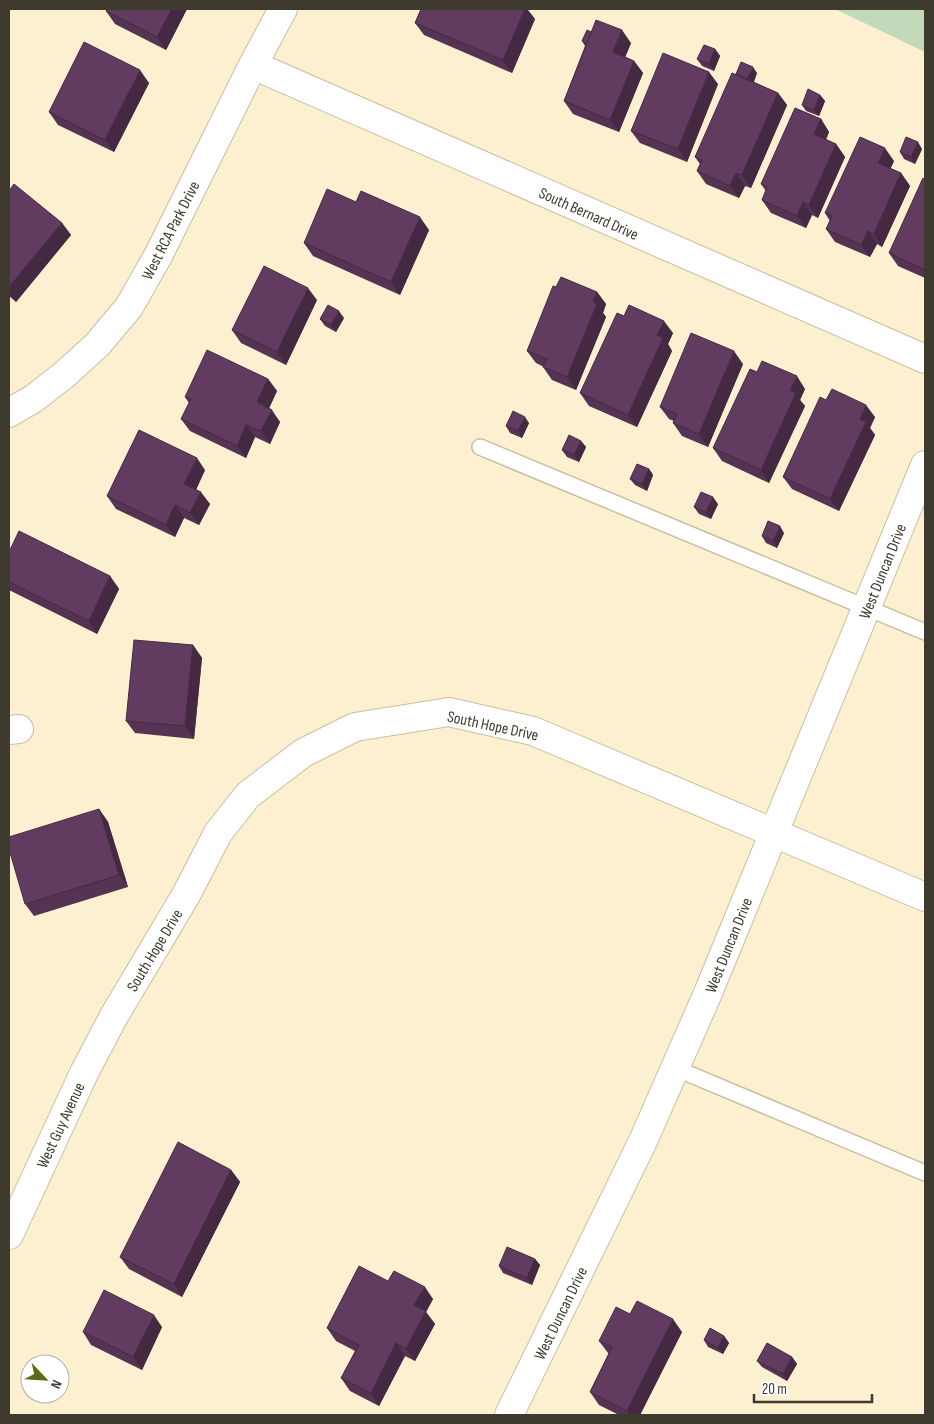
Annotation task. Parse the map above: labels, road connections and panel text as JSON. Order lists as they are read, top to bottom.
{
  "streets": {
    "street": [
      "South Bernard Drive",
      "West RCA Park Drive",
      "West Duncan Drive",
      "South Hope Drive",
      "West Guy Avenue"
    ]
  },
  "crossings": [
    ["South Bernard Drive", "West RCA Park Drive"],
    ["West Duncan Drive", "South Hope Drive"],
    ["South Hope Drive", "West Guy Avenue"]
  ],
  "scale_bar": "20 m",
  "north": "bottom right"
}
